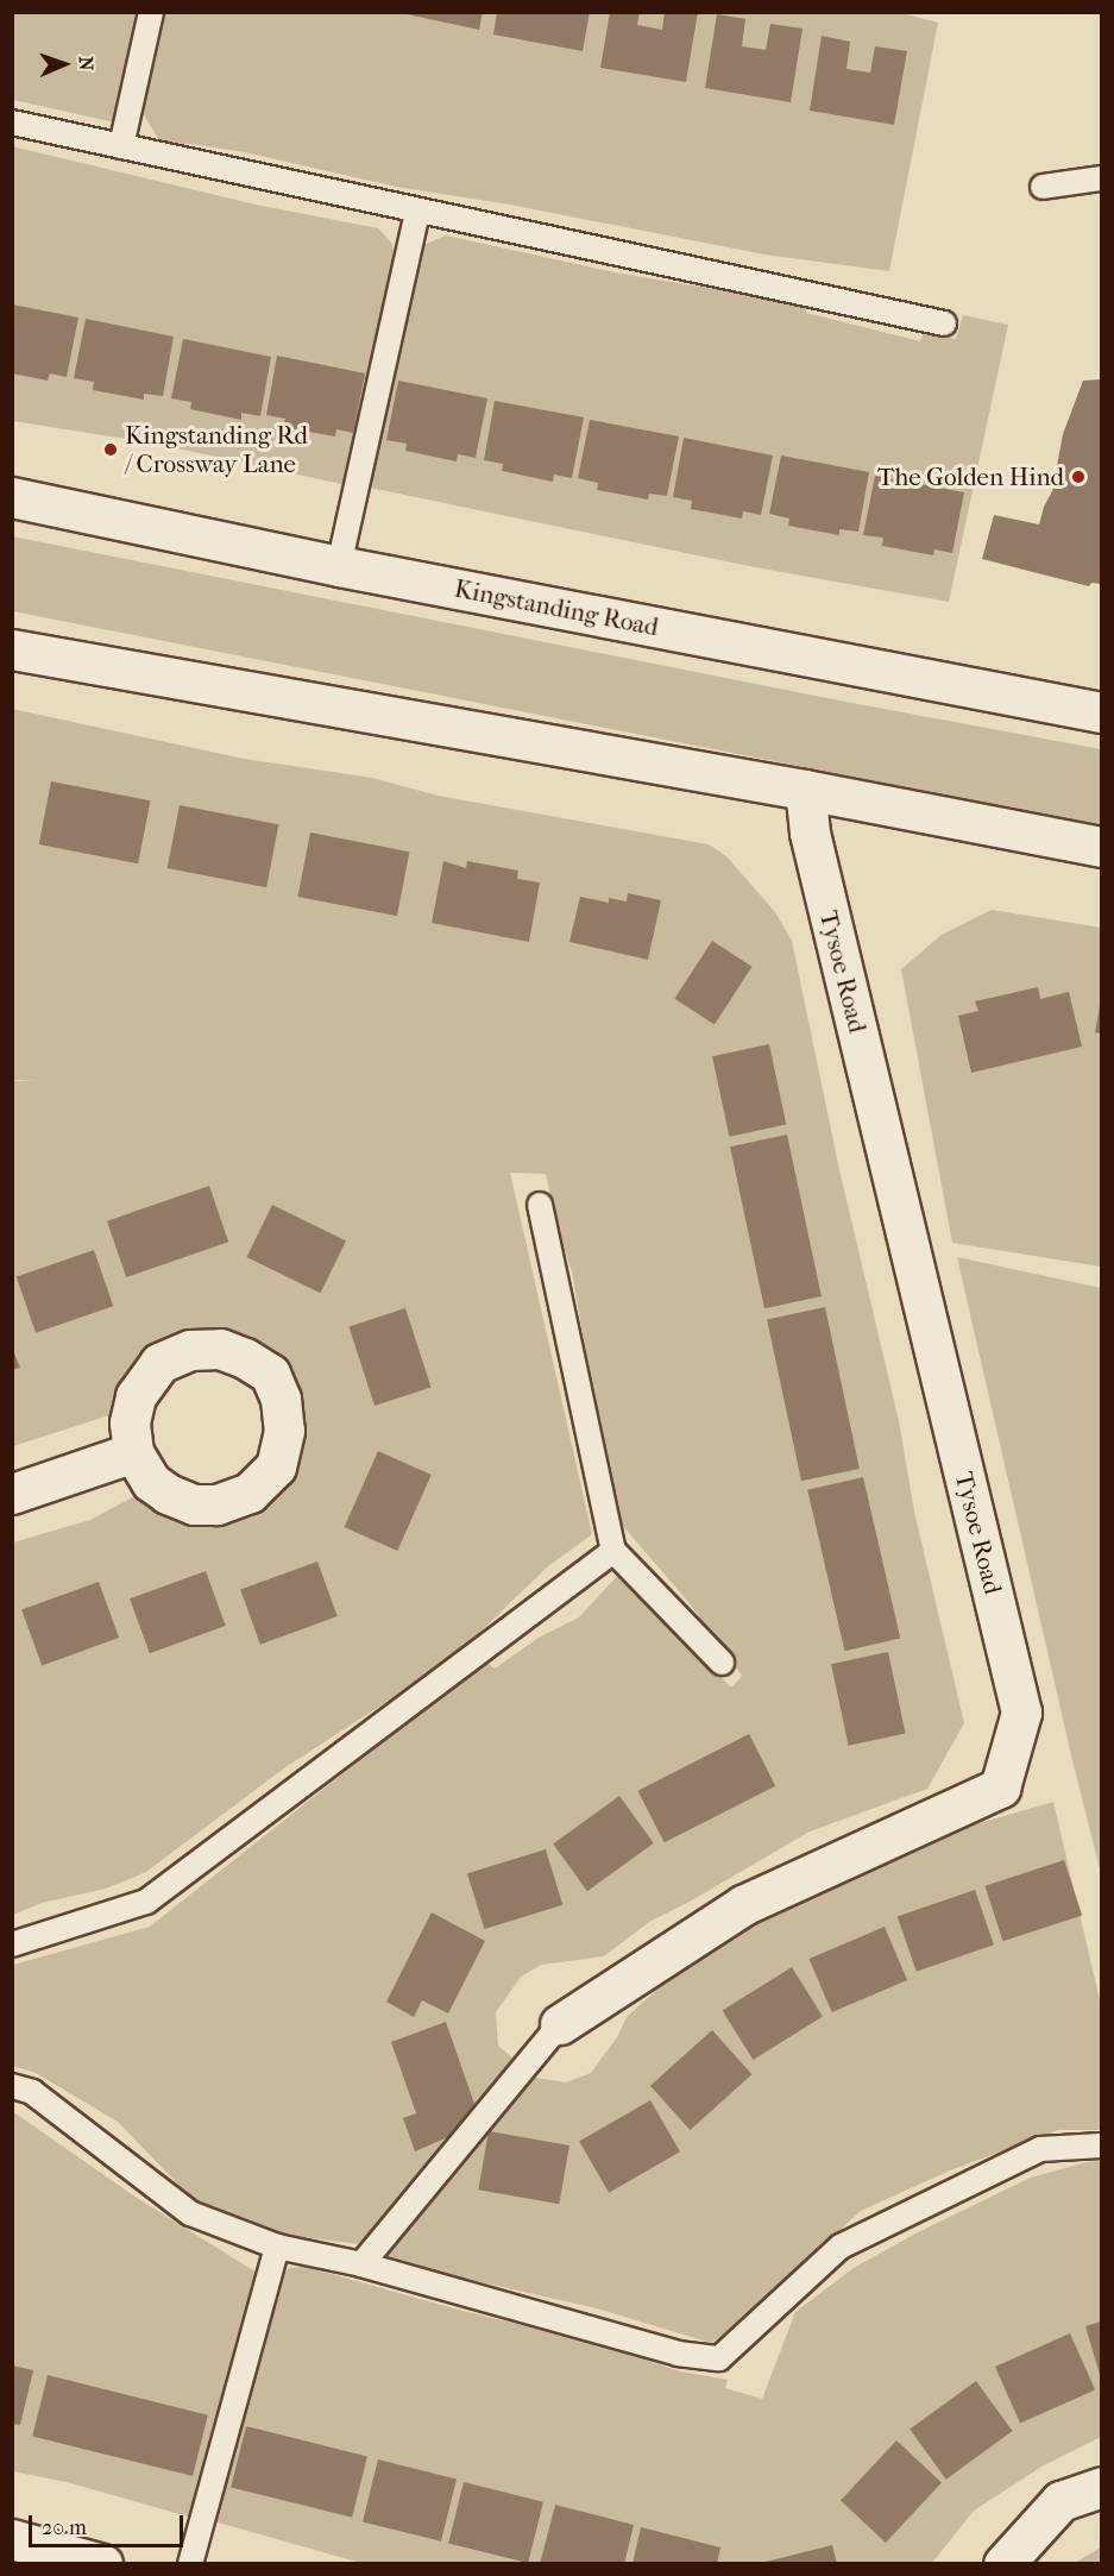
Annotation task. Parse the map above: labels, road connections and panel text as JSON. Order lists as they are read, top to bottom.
{
  "streets": {
    "main road": ["Kingstanding Road", "Tysoe Road"]
  },
  "places": ["Kingstanding Rd / Crossway Lane", "The Golden Hind"],
  "scale_bar": "20 m",
  "north": "right"
}
